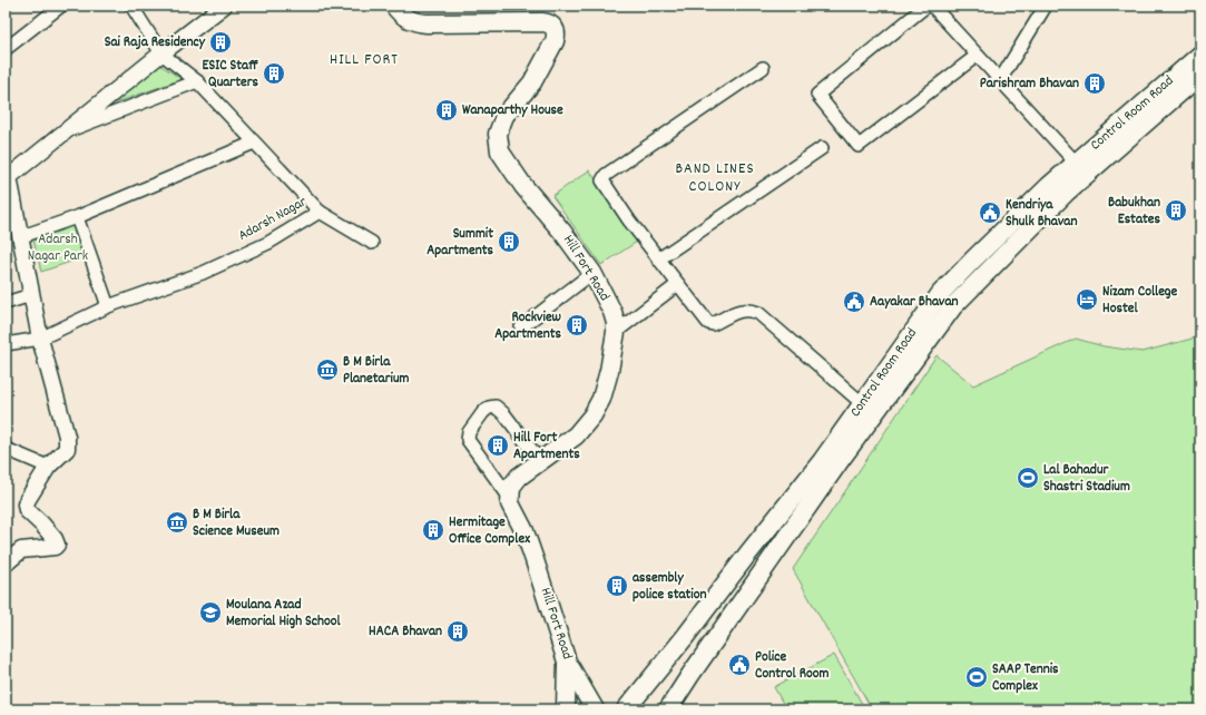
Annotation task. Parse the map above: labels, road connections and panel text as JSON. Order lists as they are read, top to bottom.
{
  "streets": {
    "main road": ["Control Room Road", "Hill Fort Road"],
    "street": ["Adarsh Nagar"]
  },
  "districts": ["HILL FORT", "BAND LINES COLONY"],
  "parks": ["Adarsh Nagar Park"],
  "places": {
    "building": [
      "Sai Raja Residency",
      "ESIC Staff Quarters",
      "Parishram Bhavan",
      "Wanaparthy House",
      "Babukhan Estates",
      "Summit Apartments",
      "Rockview Apartments",
      "Hill Fort Apartments",
      "Hermitage Office Complex",
      "assembly police station",
      "HACA Bhavan"
    ],
    "public building": ["Kendriya Shulk Bhavan", "Aayakar Bhavan", "Police Control Room"],
    "hotel": ["Nizam College Hostel"],
    "museum": ["B M Birla Planetarium", "B M Birla Science Museum"],
    "sports": ["Lal Bahadur Shastri Stadium", "SAAP Tennis Complex"],
    "school or university": ["Moulana Azad Memorial High School"]
  }
}
